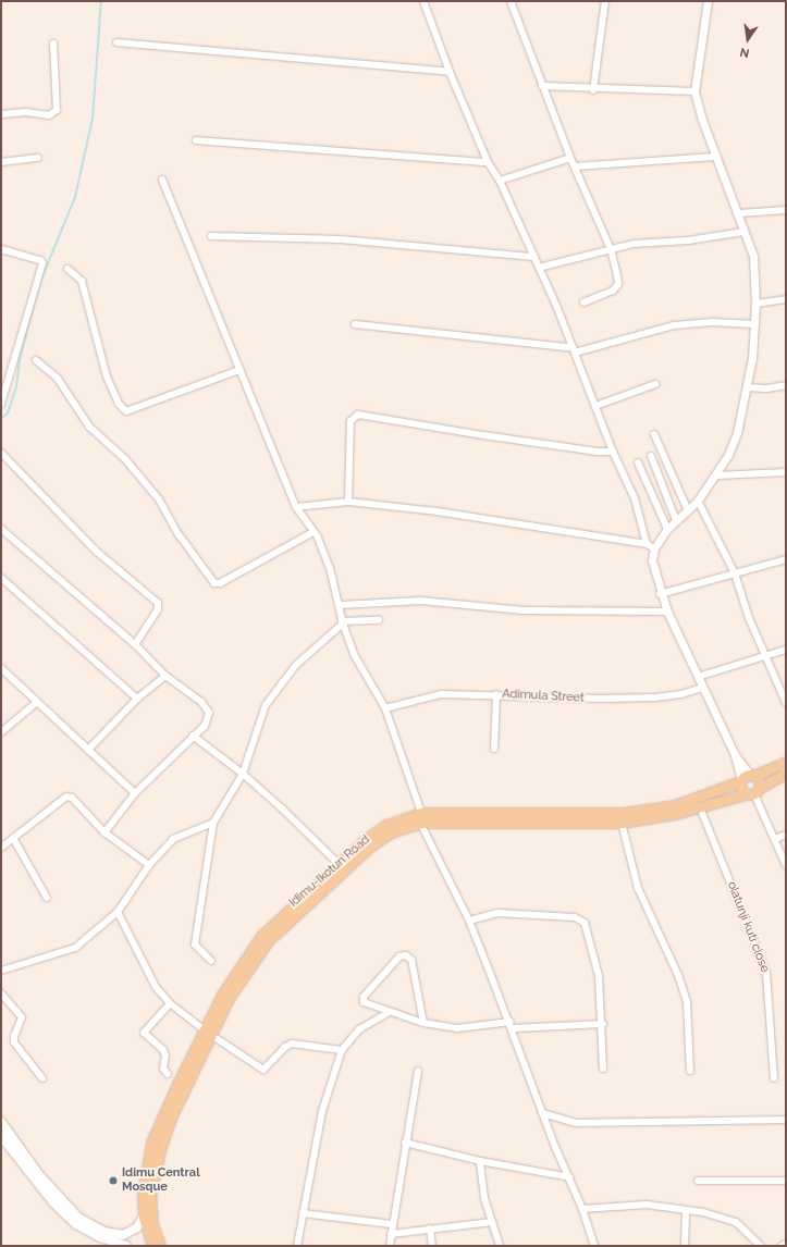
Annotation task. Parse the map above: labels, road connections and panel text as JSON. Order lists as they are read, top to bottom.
{
  "streets": {
    "main road": ["Idimu-Ikotun Road"],
    "street": ["Adimula Street", "olatunji kuti close"]
  },
  "crossings": [
    ["Idimu-Ikotun Road", "olatunji kuti close"]
  ],
  "places": ["Idimu Central Mosque"],
  "north": "bottom"
}
